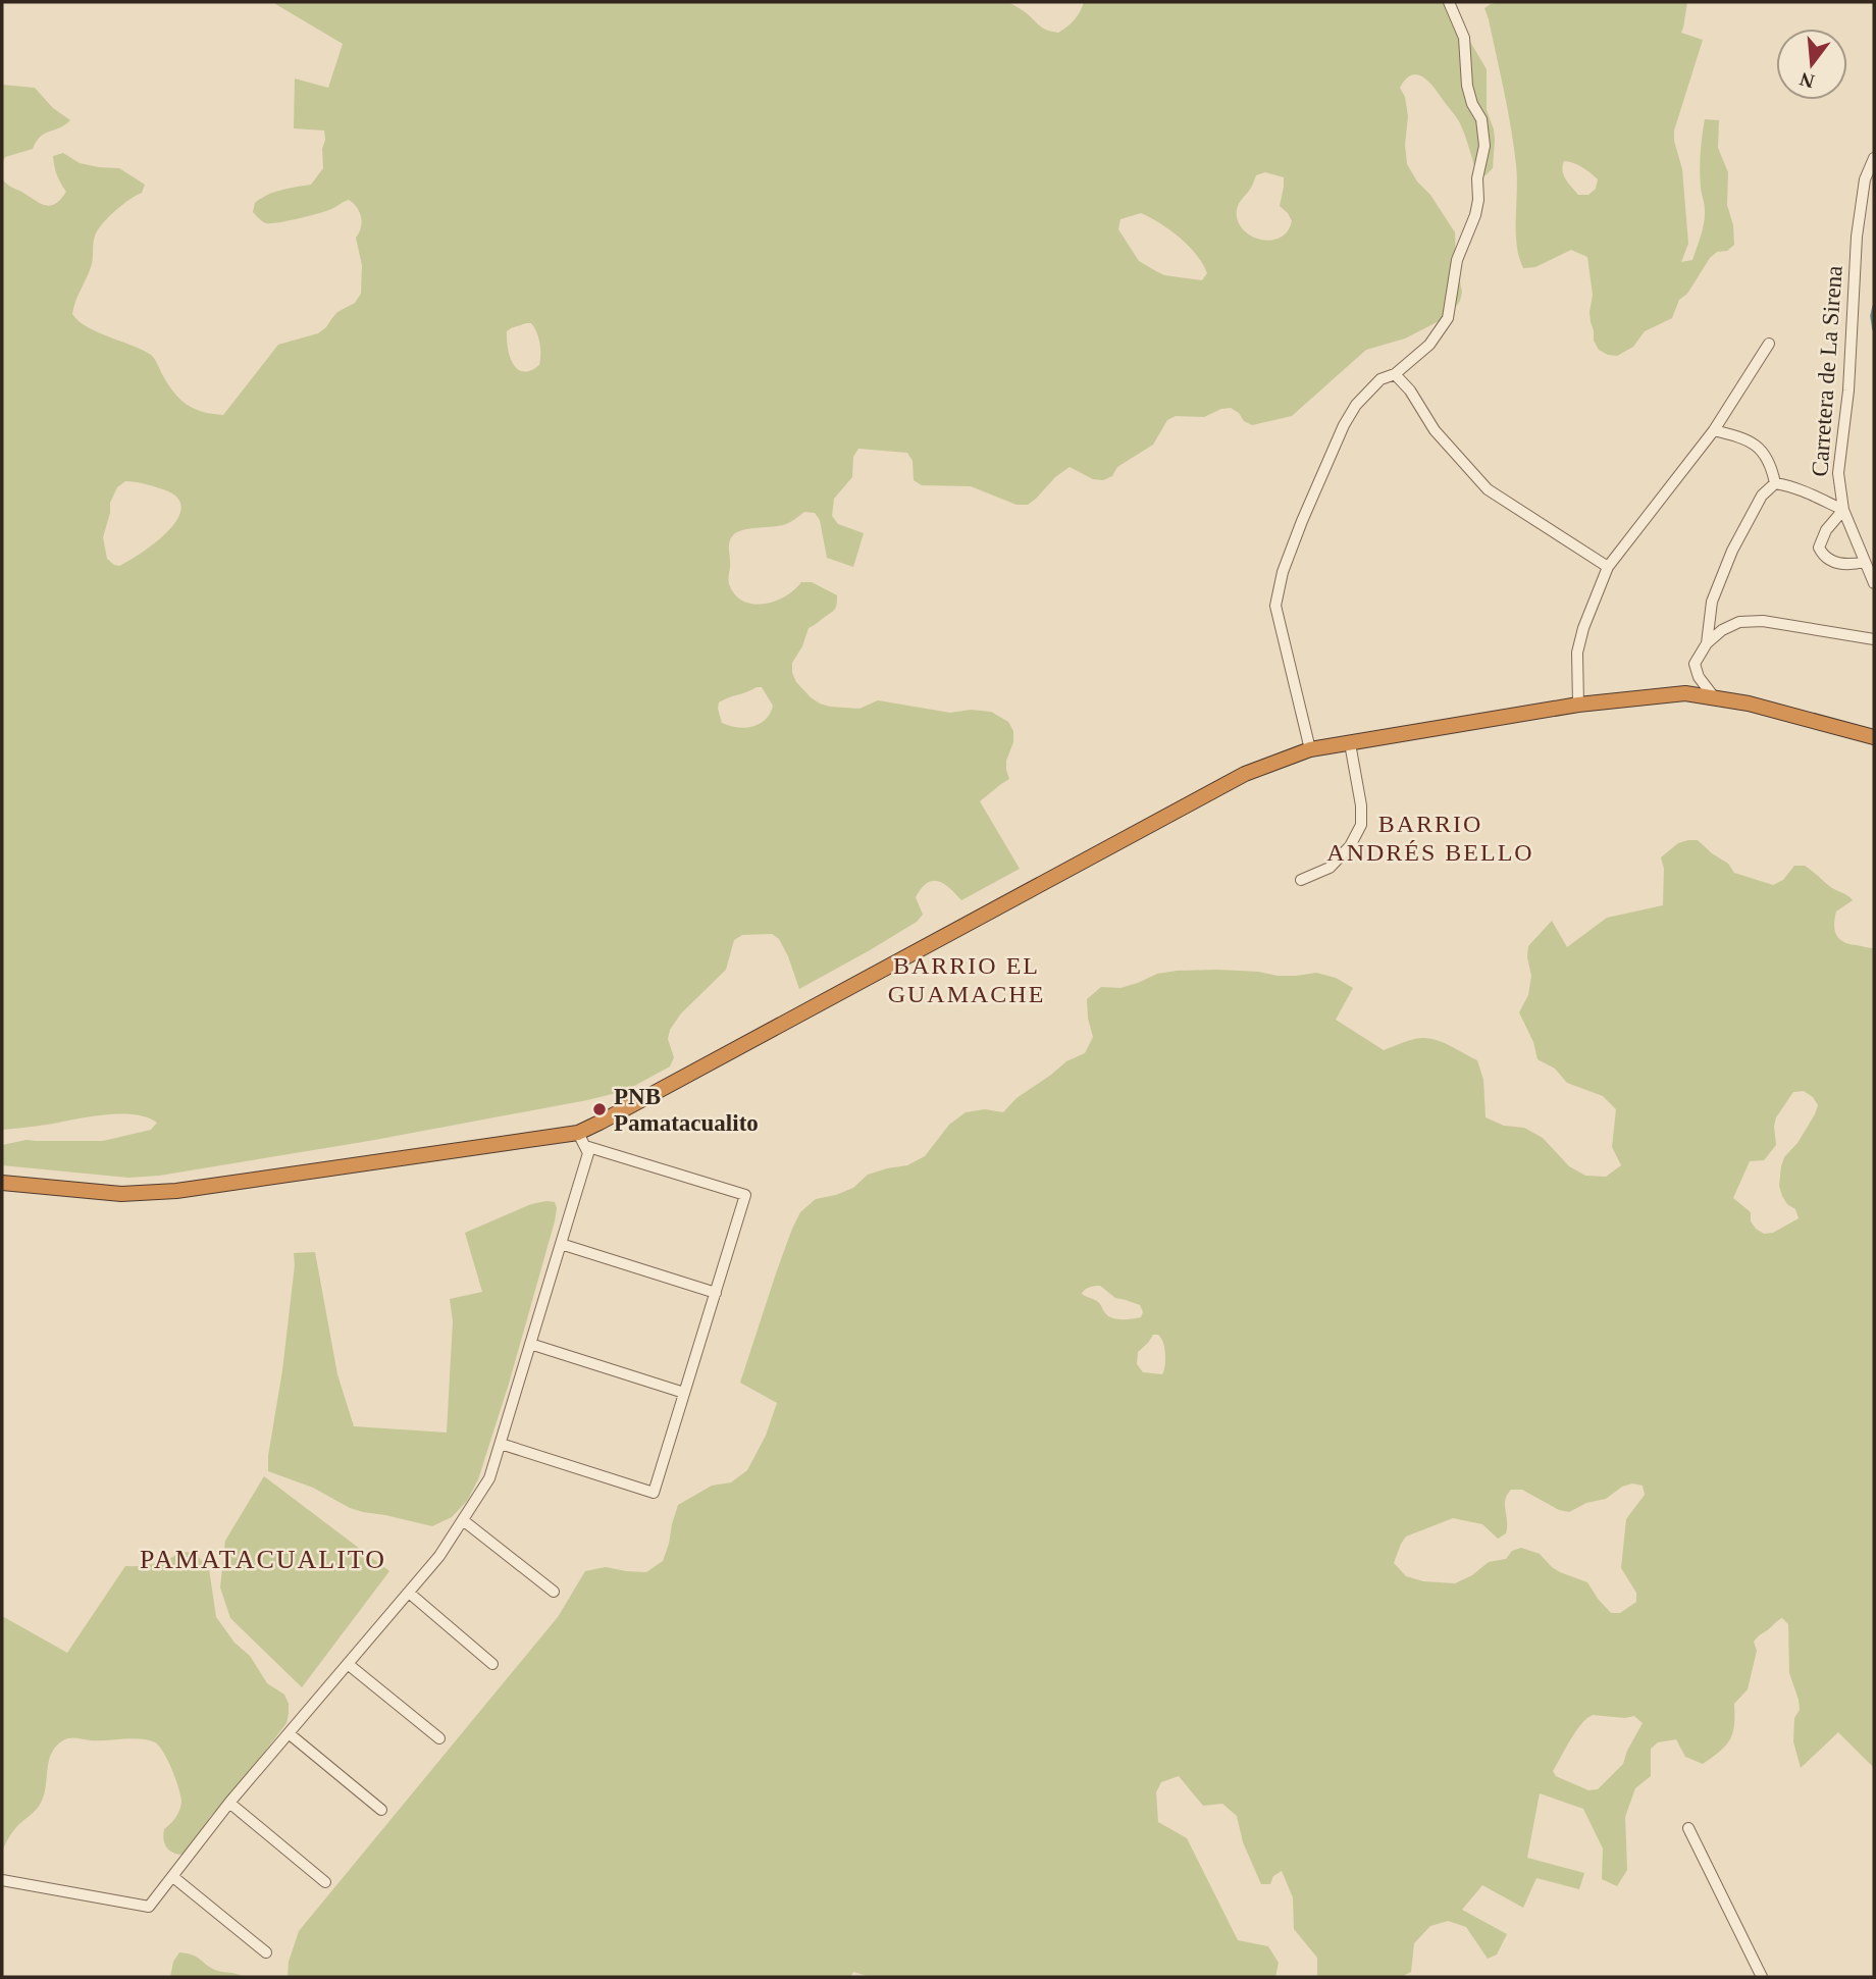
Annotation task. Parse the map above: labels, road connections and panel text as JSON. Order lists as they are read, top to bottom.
{
  "streets": {
    "street": ["Carretera de La Sirena"]
  },
  "districts": ["BARRIO ANDRÉS BELLO", "BARRIO EL GUAMACHE", "PAMATACUALITO"],
  "places": ["PNB Pamatacualito"],
  "north": "bottom"
}
